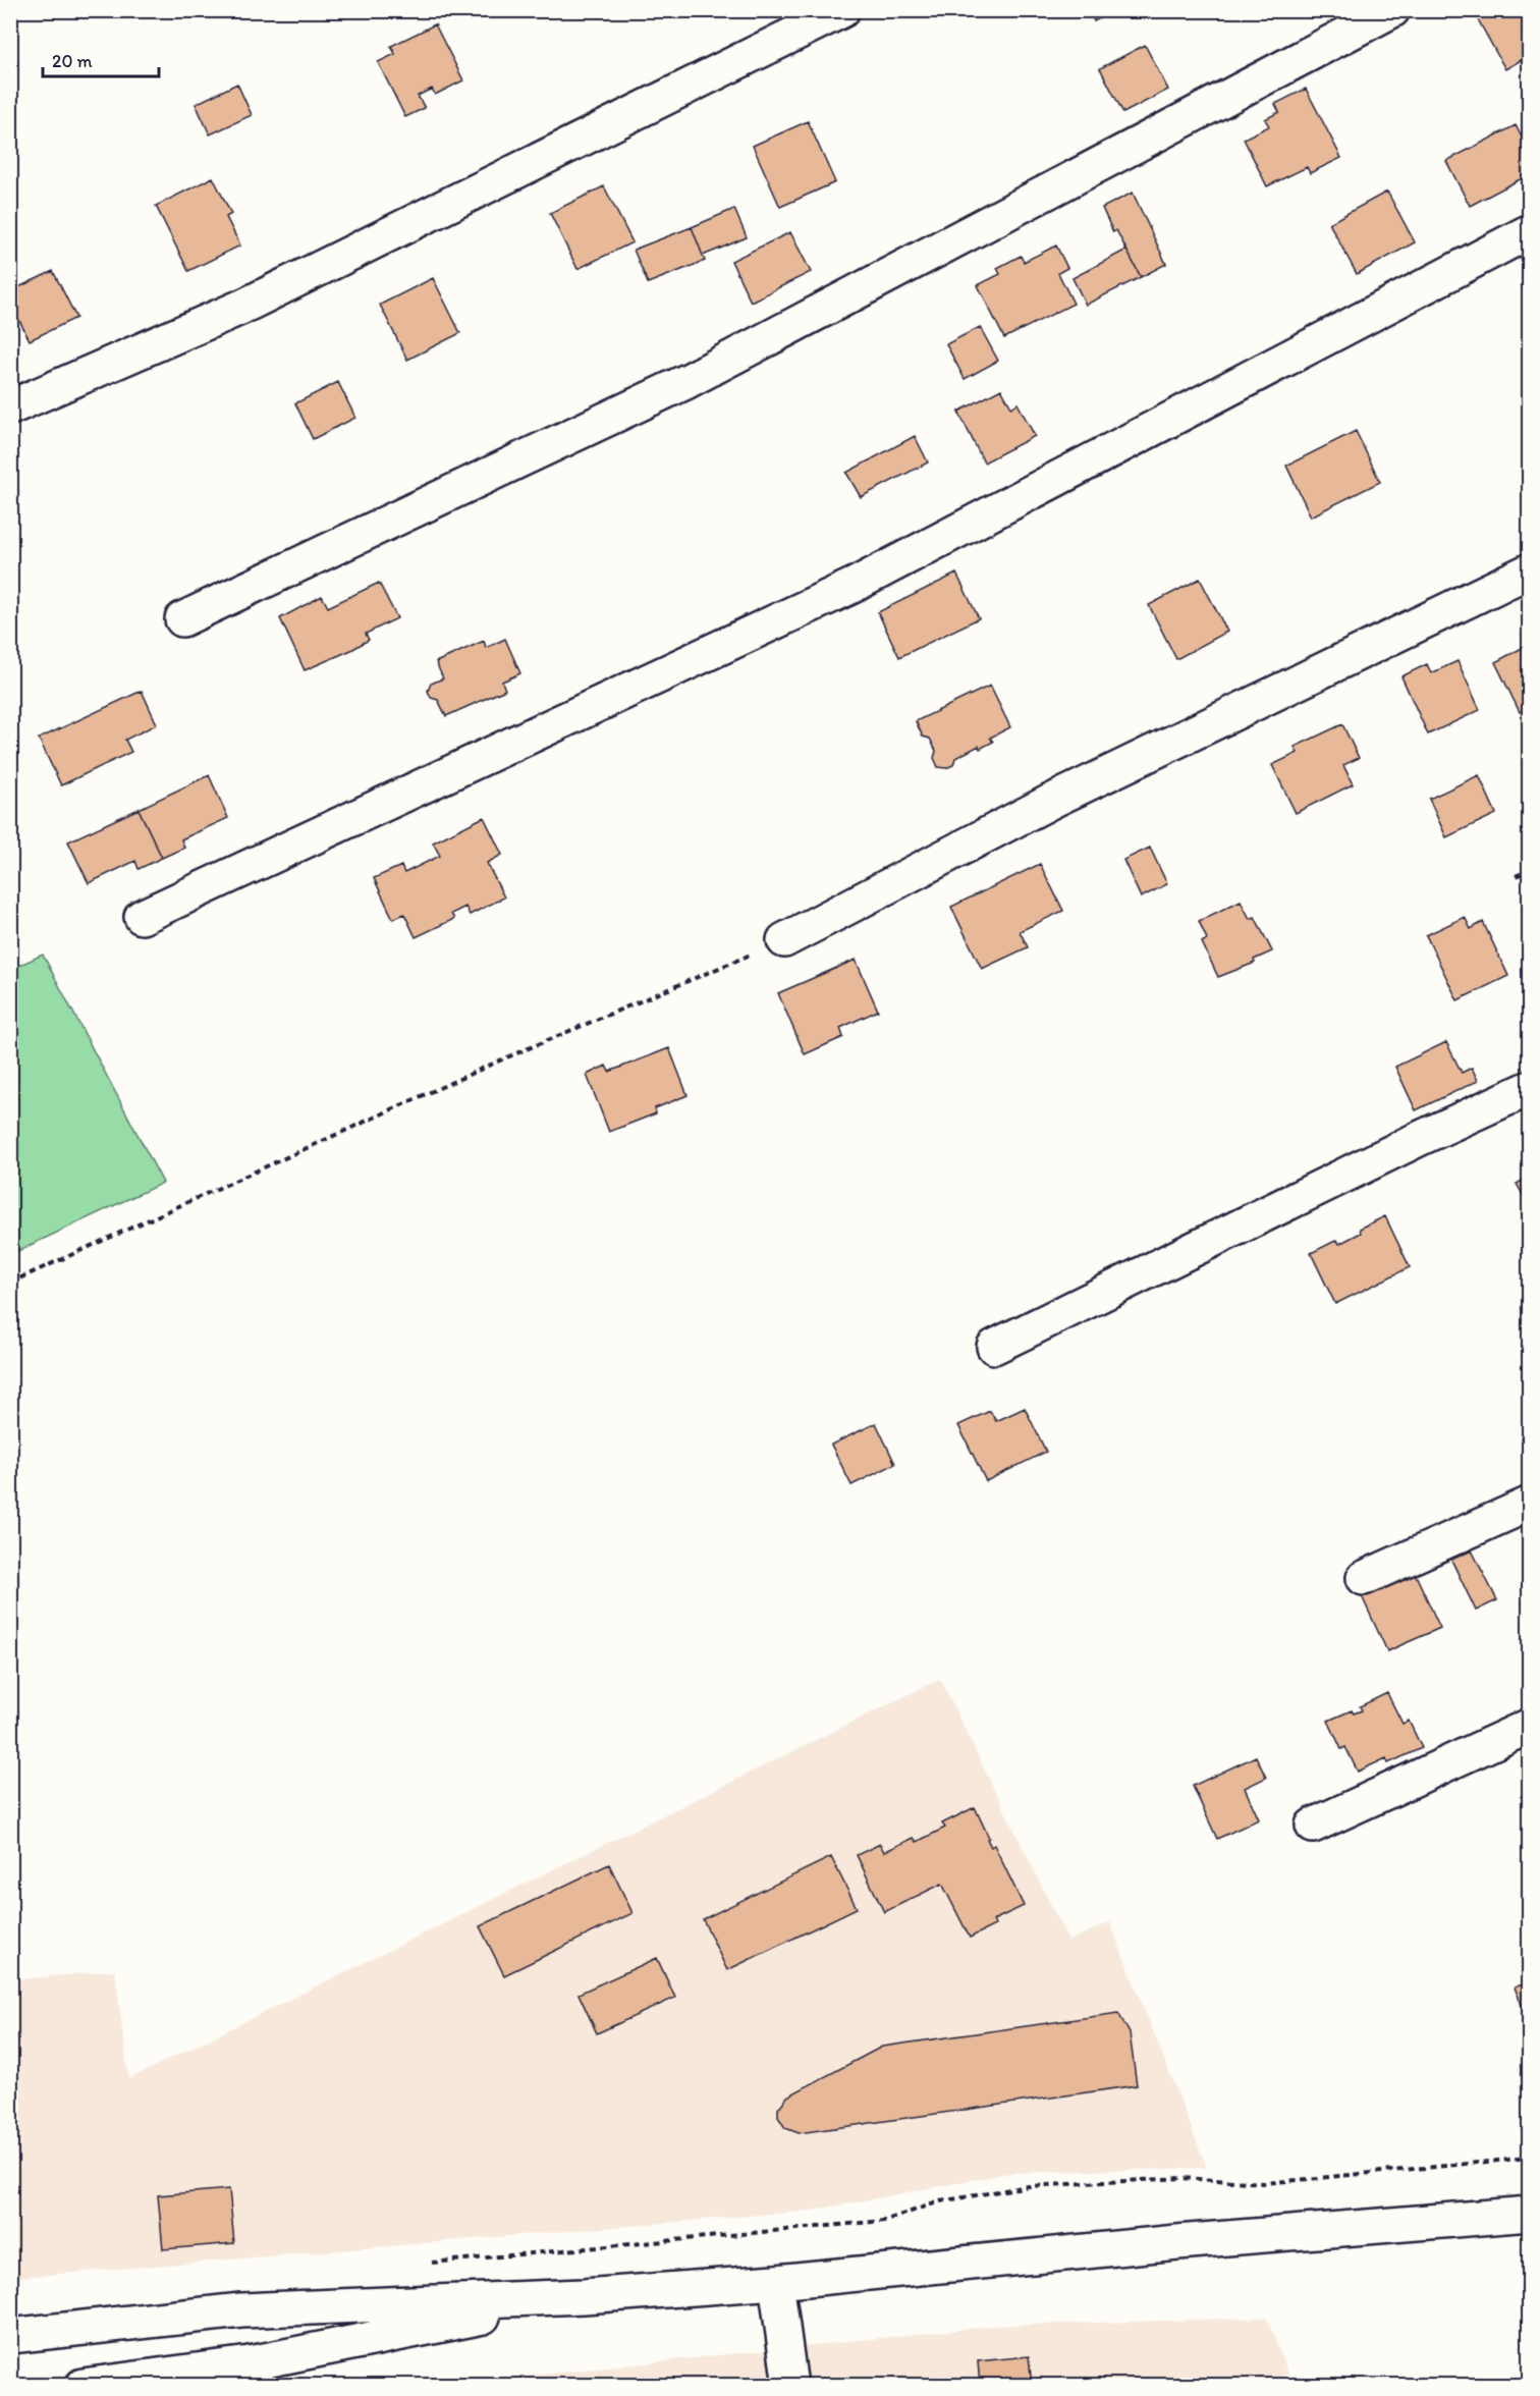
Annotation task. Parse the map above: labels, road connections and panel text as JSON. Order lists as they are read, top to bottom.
{
  "scale_bar": "20 m"
}
